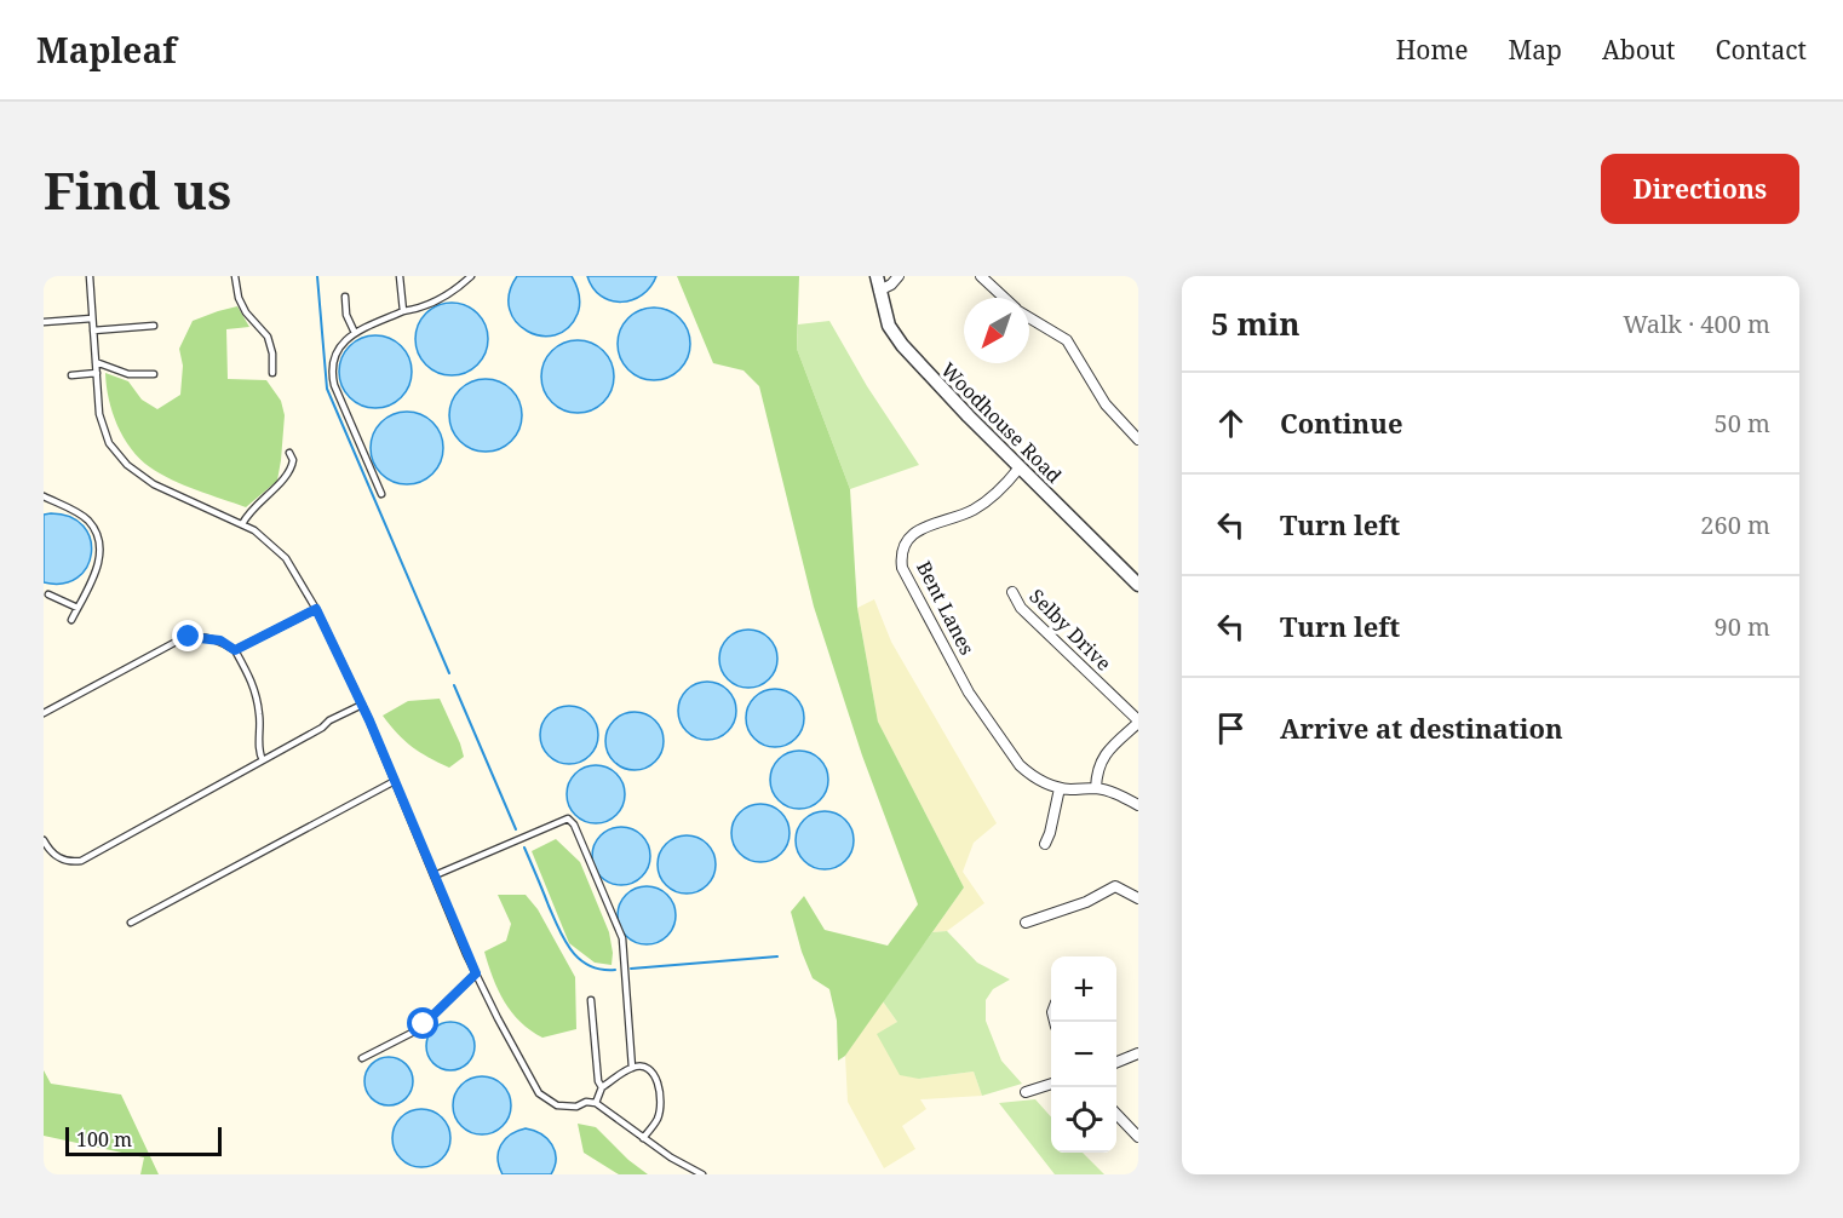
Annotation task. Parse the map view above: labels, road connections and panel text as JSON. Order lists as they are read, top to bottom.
{
  "streets": {
    "street": ["Woodhouse Road", "Bent Lanes", "Selby Drive"]
  },
  "crossings": [
    ["Woodhouse Road", "Bent Lanes"],
    ["Bent Lanes", "Selby Drive"]
  ],
  "scale_bar": "100 m",
  "north": "bottom left",
  "page": {
    "header": "Mapleaf",
    "nav": [
      "Home",
      "Map",
      "About",
      "Contact"
    ],
    "buttons": "Directions",
    "title": "Find us",
    "heading": ["5 min", "Walk · 400 m"],
    "list": [
      ["Continue", "50 m"],
      ["Turn left", "260 m"],
      ["Turn left", "90 m"],
      "Arrive at destination"
    ],
    "map_buttons": ["+", "−"],
    "scale": "100 m"
  }
}
